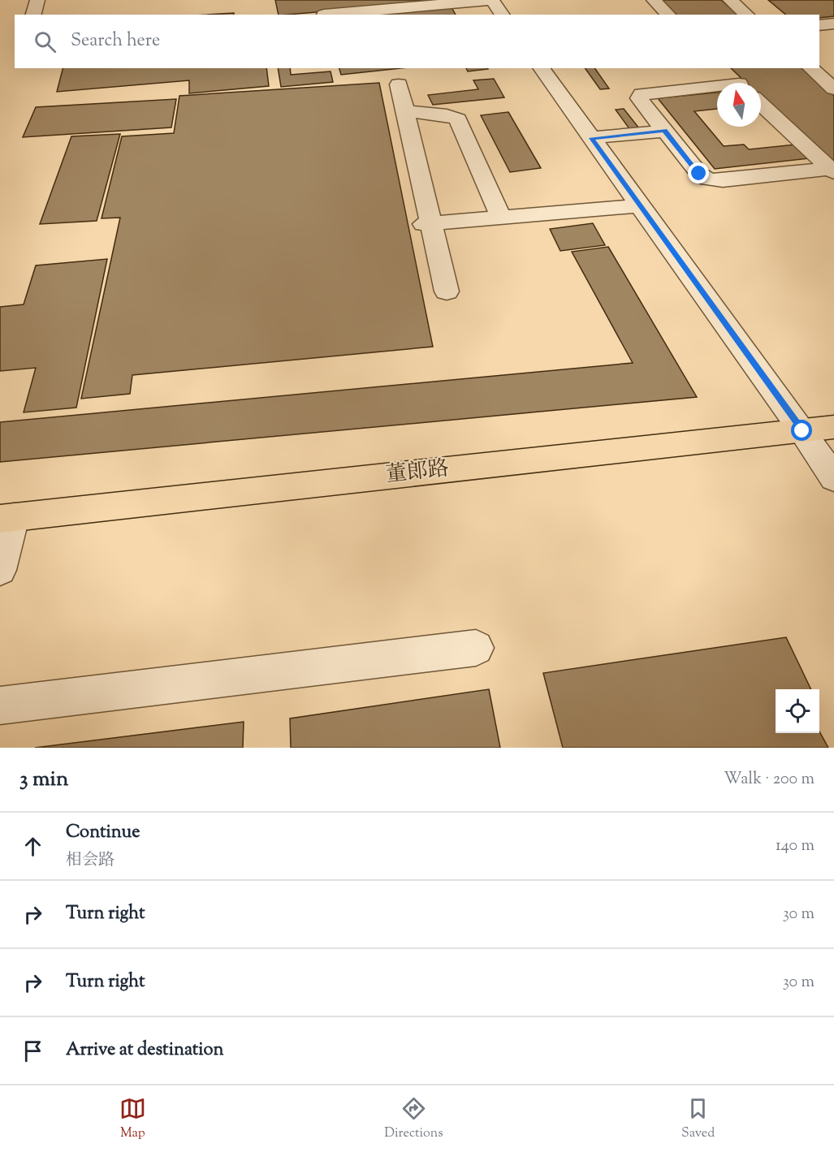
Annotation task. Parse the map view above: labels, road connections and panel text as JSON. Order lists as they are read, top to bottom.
{
  "streets": {
    "main road": ["董郎路"]
  },
  "north": "top",
  "page": {
    "search": "Search here",
    "heading": ["3 min", "Walk · 200 m"],
    "list": [
      ["Continue", "相会路", "140 m"],
      ["Turn right", "30 m"],
      ["Turn right", "30 m"],
      "Arrive at destination"
    ],
    "nav": ["Map", "Directions", "Saved"]
  }
}
